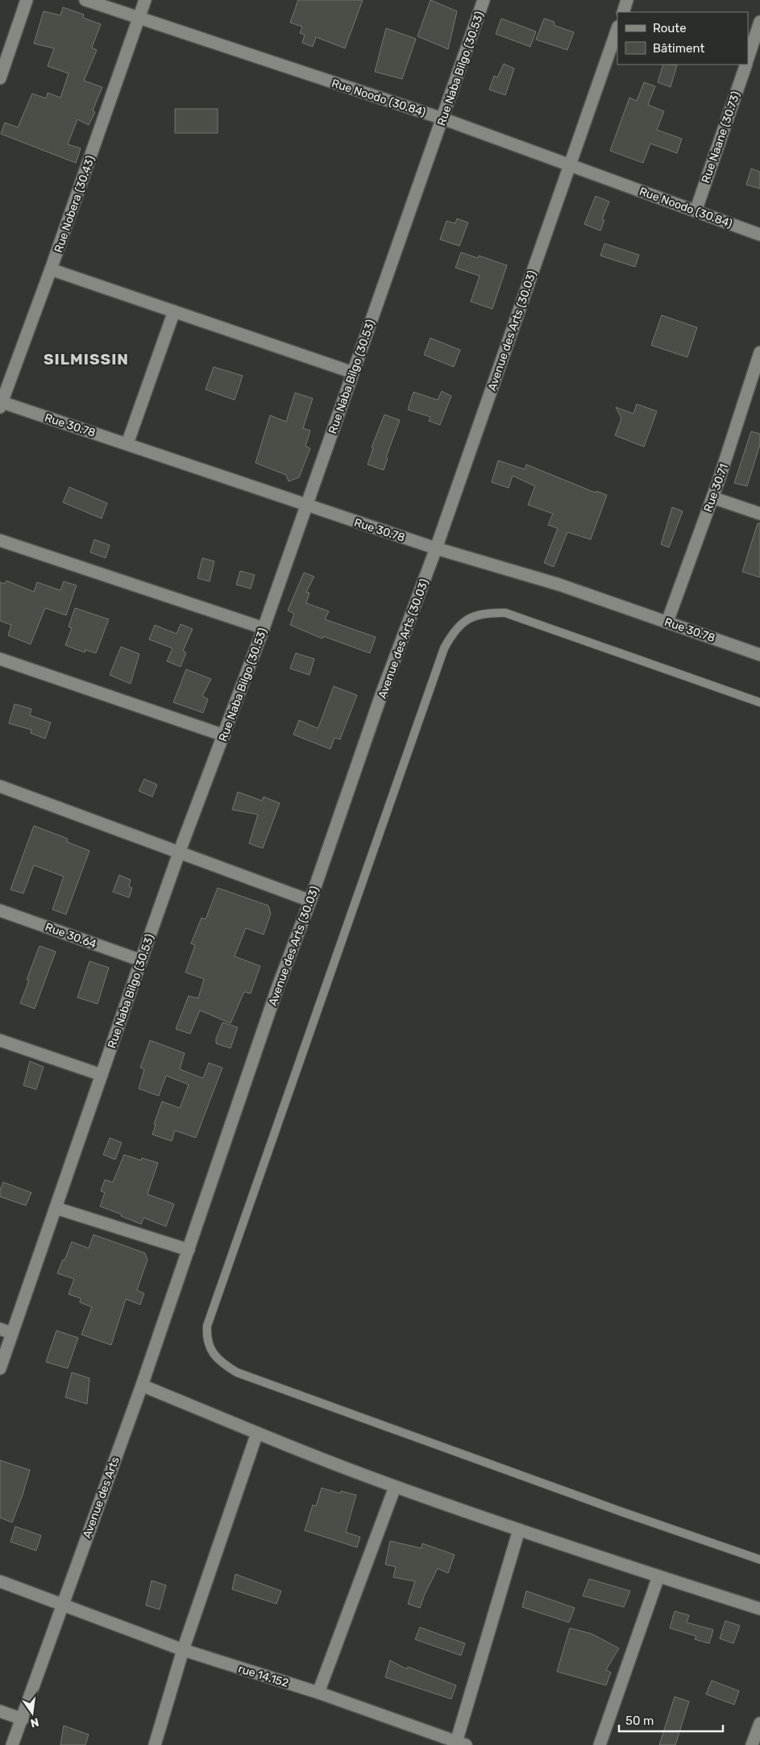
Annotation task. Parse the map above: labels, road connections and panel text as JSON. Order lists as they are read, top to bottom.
{
  "streets": {
    "street": [
      "Rue Naba Bilgo (30.53)",
      "Rue Noodo (30.84)",
      "Rue Naane (30.73)",
      "Rue Nobera (30.43)",
      "Avenue des Arts (30.03)",
      "Rue 30.78",
      "Rue 30.71",
      "Rue 30.64",
      "Avenue des Arts",
      "rue 14.152"
    ]
  },
  "crossings": [
    ["Rue Naba Bilgo (30.53)", "Rue Noodo (30.84)"],
    ["Rue Naba Bilgo (30.53)", "Rue 30.78"],
    ["Rue Naba Bilgo (30.53)", "Rue 30.64"],
    ["Rue Noodo (30.84)", "Rue Naane (30.73)"],
    ["Rue Noodo (30.84)", "Rue Nobera (30.43)"],
    ["Rue Noodo (30.84)", "Avenue des Arts (30.03)"],
    ["Rue Nobera (30.43)", "Rue 30.78"],
    ["Avenue des Arts (30.03)", "Rue 30.78"],
    ["Avenue des Arts (30.03)", "Avenue des Arts"],
    ["Rue 30.78", "Rue 30.71"],
    ["Avenue des Arts", "rue 14.152"]
  ],
  "districts": ["SILMISSIN"],
  "legend": ["Route", "Bâtiment"],
  "scale_bar": "50 m",
  "north": "bottom"
}
